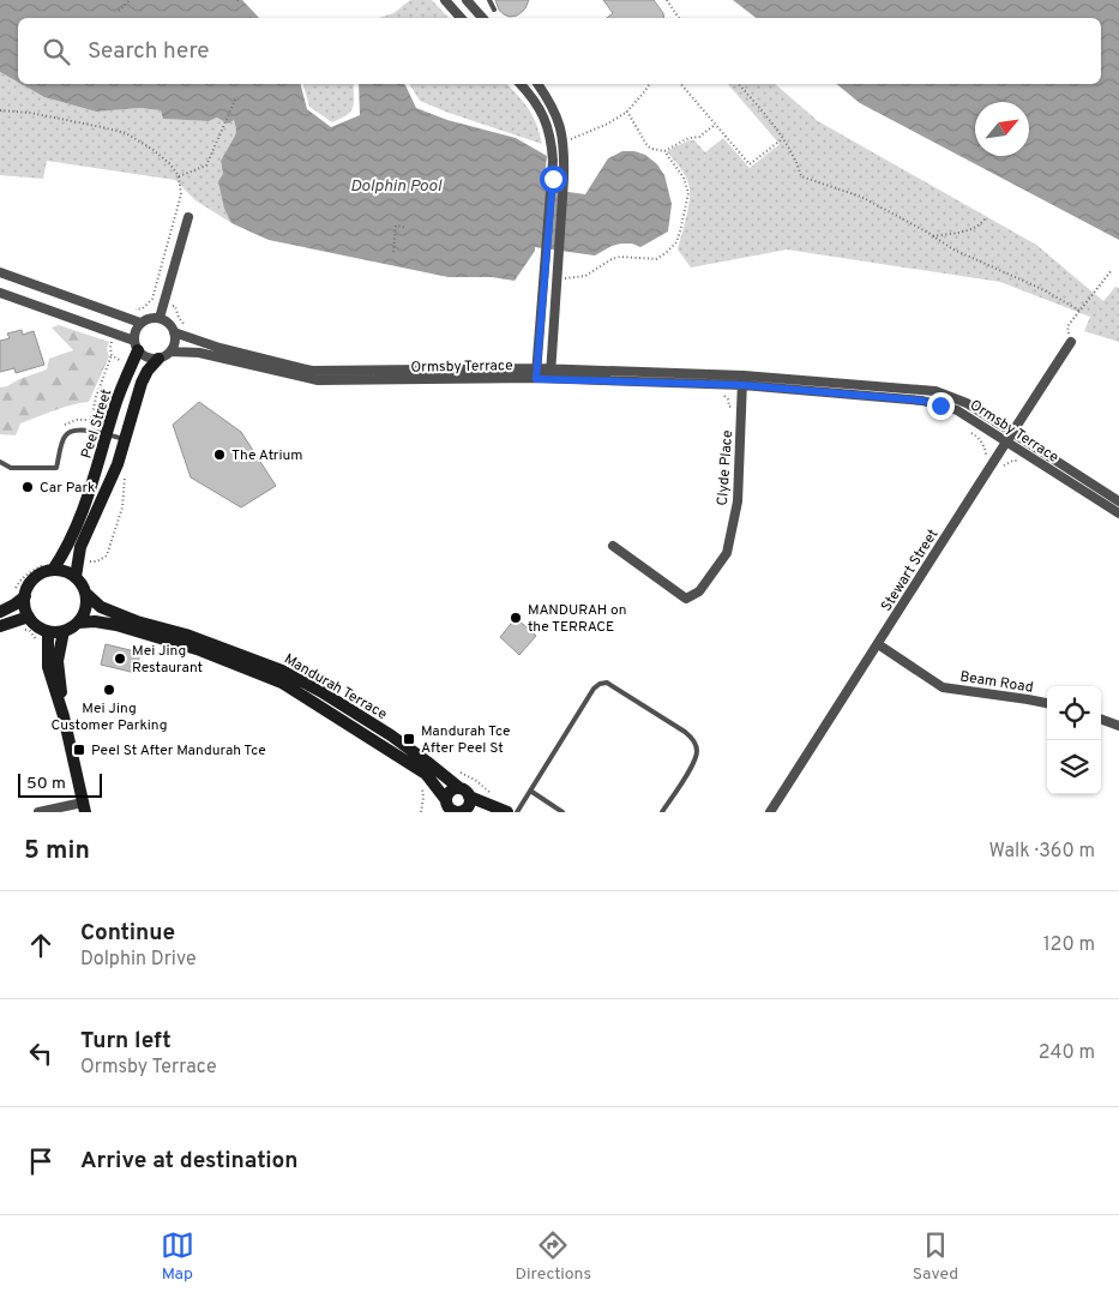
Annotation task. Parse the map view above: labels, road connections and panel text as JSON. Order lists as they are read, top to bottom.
{
  "streets": {
    "main road": ["Peel Street", "Mandurah Terrace"],
    "street": [
      "Ormsby Terrace",
      "Clyde Place",
      "Stewart Street",
      "Beam Road"
    ]
  },
  "crossings": [
    ["Ormsby Terrace", "Peel Street"],
    ["Ormsby Terrace", "Clyde Place"],
    ["Ormsby Terrace", "Stewart Street"],
    ["Peel Street", "Mandurah Terrace"],
    ["Stewart Street", "Beam Road"]
  ],
  "water": ["Dolphin Pool"],
  "places": {
    "other": [
      "The Atrium",
      "Car Park",
      "MANDURAH on the TERRACE",
      "Mei Jing Restaurant",
      "Mei Jing Customer Parking"
    ],
    "transit": ["Mandurah Tce After Peel St", "Peel St After Mandurah Tce"]
  },
  "scale_bar": "50 m",
  "north": "top right",
  "page": {
    "search": "Search here",
    "scale": "50 m",
    "heading": ["5 min", "Walk · 360 m"],
    "list": [
      ["Continue", "Dolphin Drive", "120 m"],
      ["Turn left", "Ormsby Terrace", "240 m"],
      "Arrive at destination"
    ],
    "nav": ["Map", "Directions", "Saved"]
  }
}
